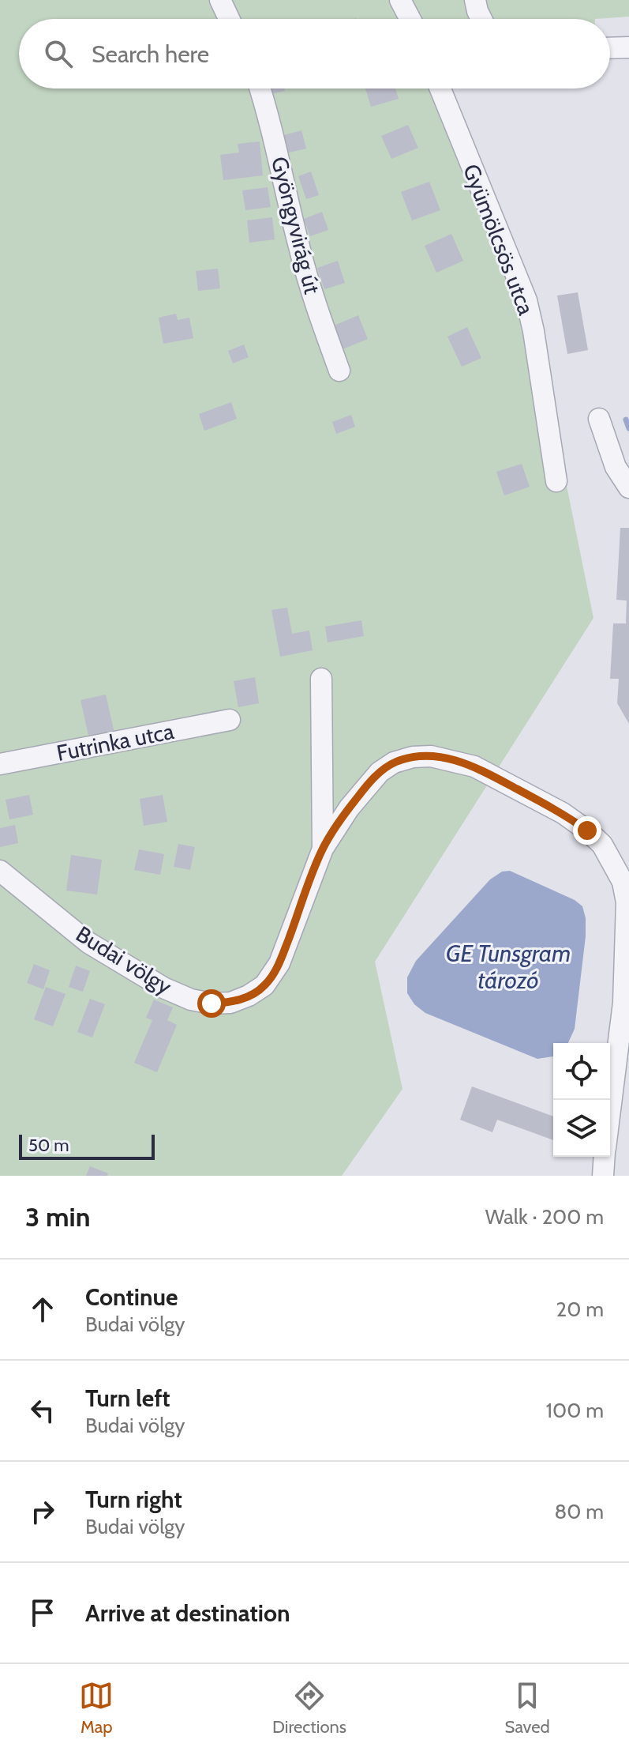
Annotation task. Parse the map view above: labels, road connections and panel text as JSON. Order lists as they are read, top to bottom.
{
  "streets": {
    "street": [
      "Gyöngyvirág út",
      "Gyümölcsös utca",
      "Futrinka utca",
      "Budai völgy"
    ]
  },
  "water": ["GE Tunsgram tározó"],
  "scale_bar": "50 m",
  "page": {
    "search": "Search here",
    "scale": "50 m",
    "heading": ["3 min", "Walk · 200 m"],
    "list": [
      ["Continue", "Budai völgy", "20 m"],
      ["Turn left", "Budai völgy", "100 m"],
      ["Turn right", "Budai völgy", "80 m"],
      "Arrive at destination"
    ],
    "nav": ["Map", "Directions", "Saved"]
  }
}
